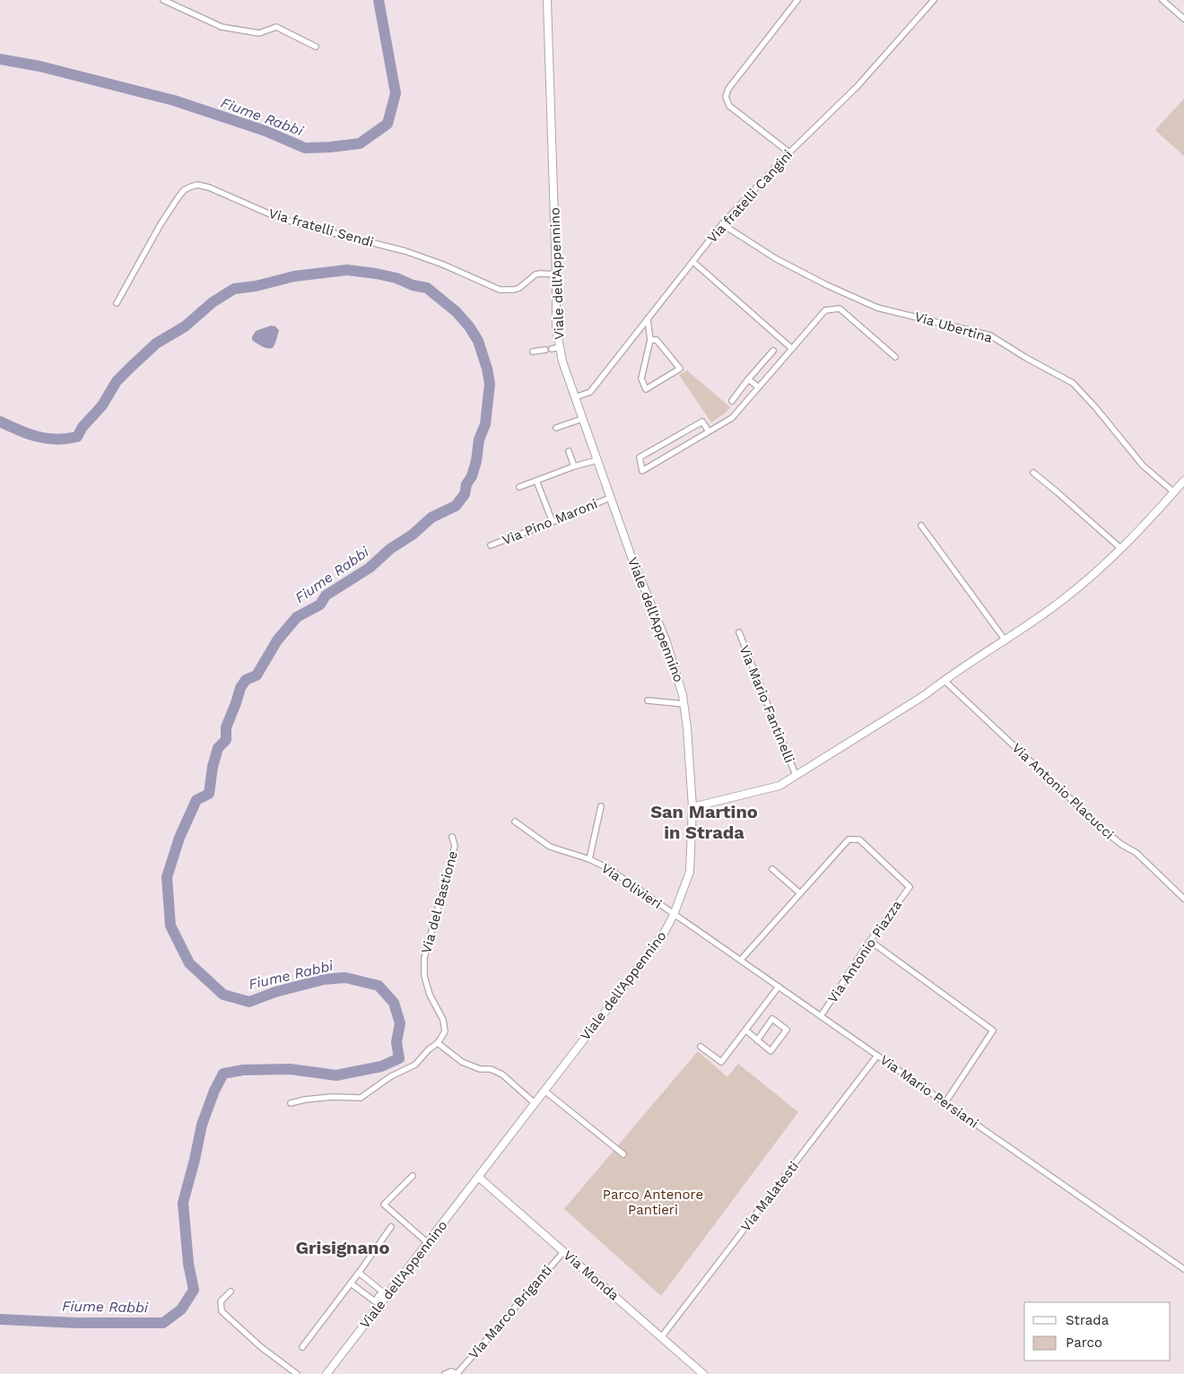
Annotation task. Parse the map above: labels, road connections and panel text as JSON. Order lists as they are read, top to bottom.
{
  "streets": {
    "main road": ["Viale dell'Appennino", "Via Monda"],
    "street": [
      "Via fratelli Cangini",
      "Via fratelli Sendi",
      "Via Ubertina",
      "Via Pino Maroni",
      "Via Mario Fantinelli",
      "Via Antonio Placucci",
      "Via Olivieri",
      "Via del Bastione",
      "Via Antonio Piazza",
      "Via Mario Persiani",
      "Via Malatesti",
      "Via Marco Briganti"
    ]
  },
  "crossings": [
    ["Via fratelli Cangini", "Viale dell'Appennino"],
    ["Via fratelli Cangini", "Via Ubertina"],
    ["Via fratelli Sendi", "Viale dell'Appennino"],
    ["Viale dell'Appennino", "Via Pino Maroni"],
    ["Viale dell'Appennino", "Via Olivieri"],
    ["Viale dell'Appennino", "Via Mario Persiani"],
    ["Viale dell'Appennino", "Via Monda"],
    ["Via Olivieri", "Via Mario Persiani"],
    ["Via Antonio Piazza", "Via Mario Persiani"],
    ["Via Mario Persiani", "Via Malatesti"],
    ["Via Malatesti", "Via Monda"],
    ["Via Monda", "Via Marco Briganti"]
  ],
  "districts": ["San Martino in Strada", "Grisignano"],
  "water": ["Fiume Rabbi"],
  "parks": ["Parco Antenore Pantieri"],
  "legend": ["Strada", "Parco"]
}
